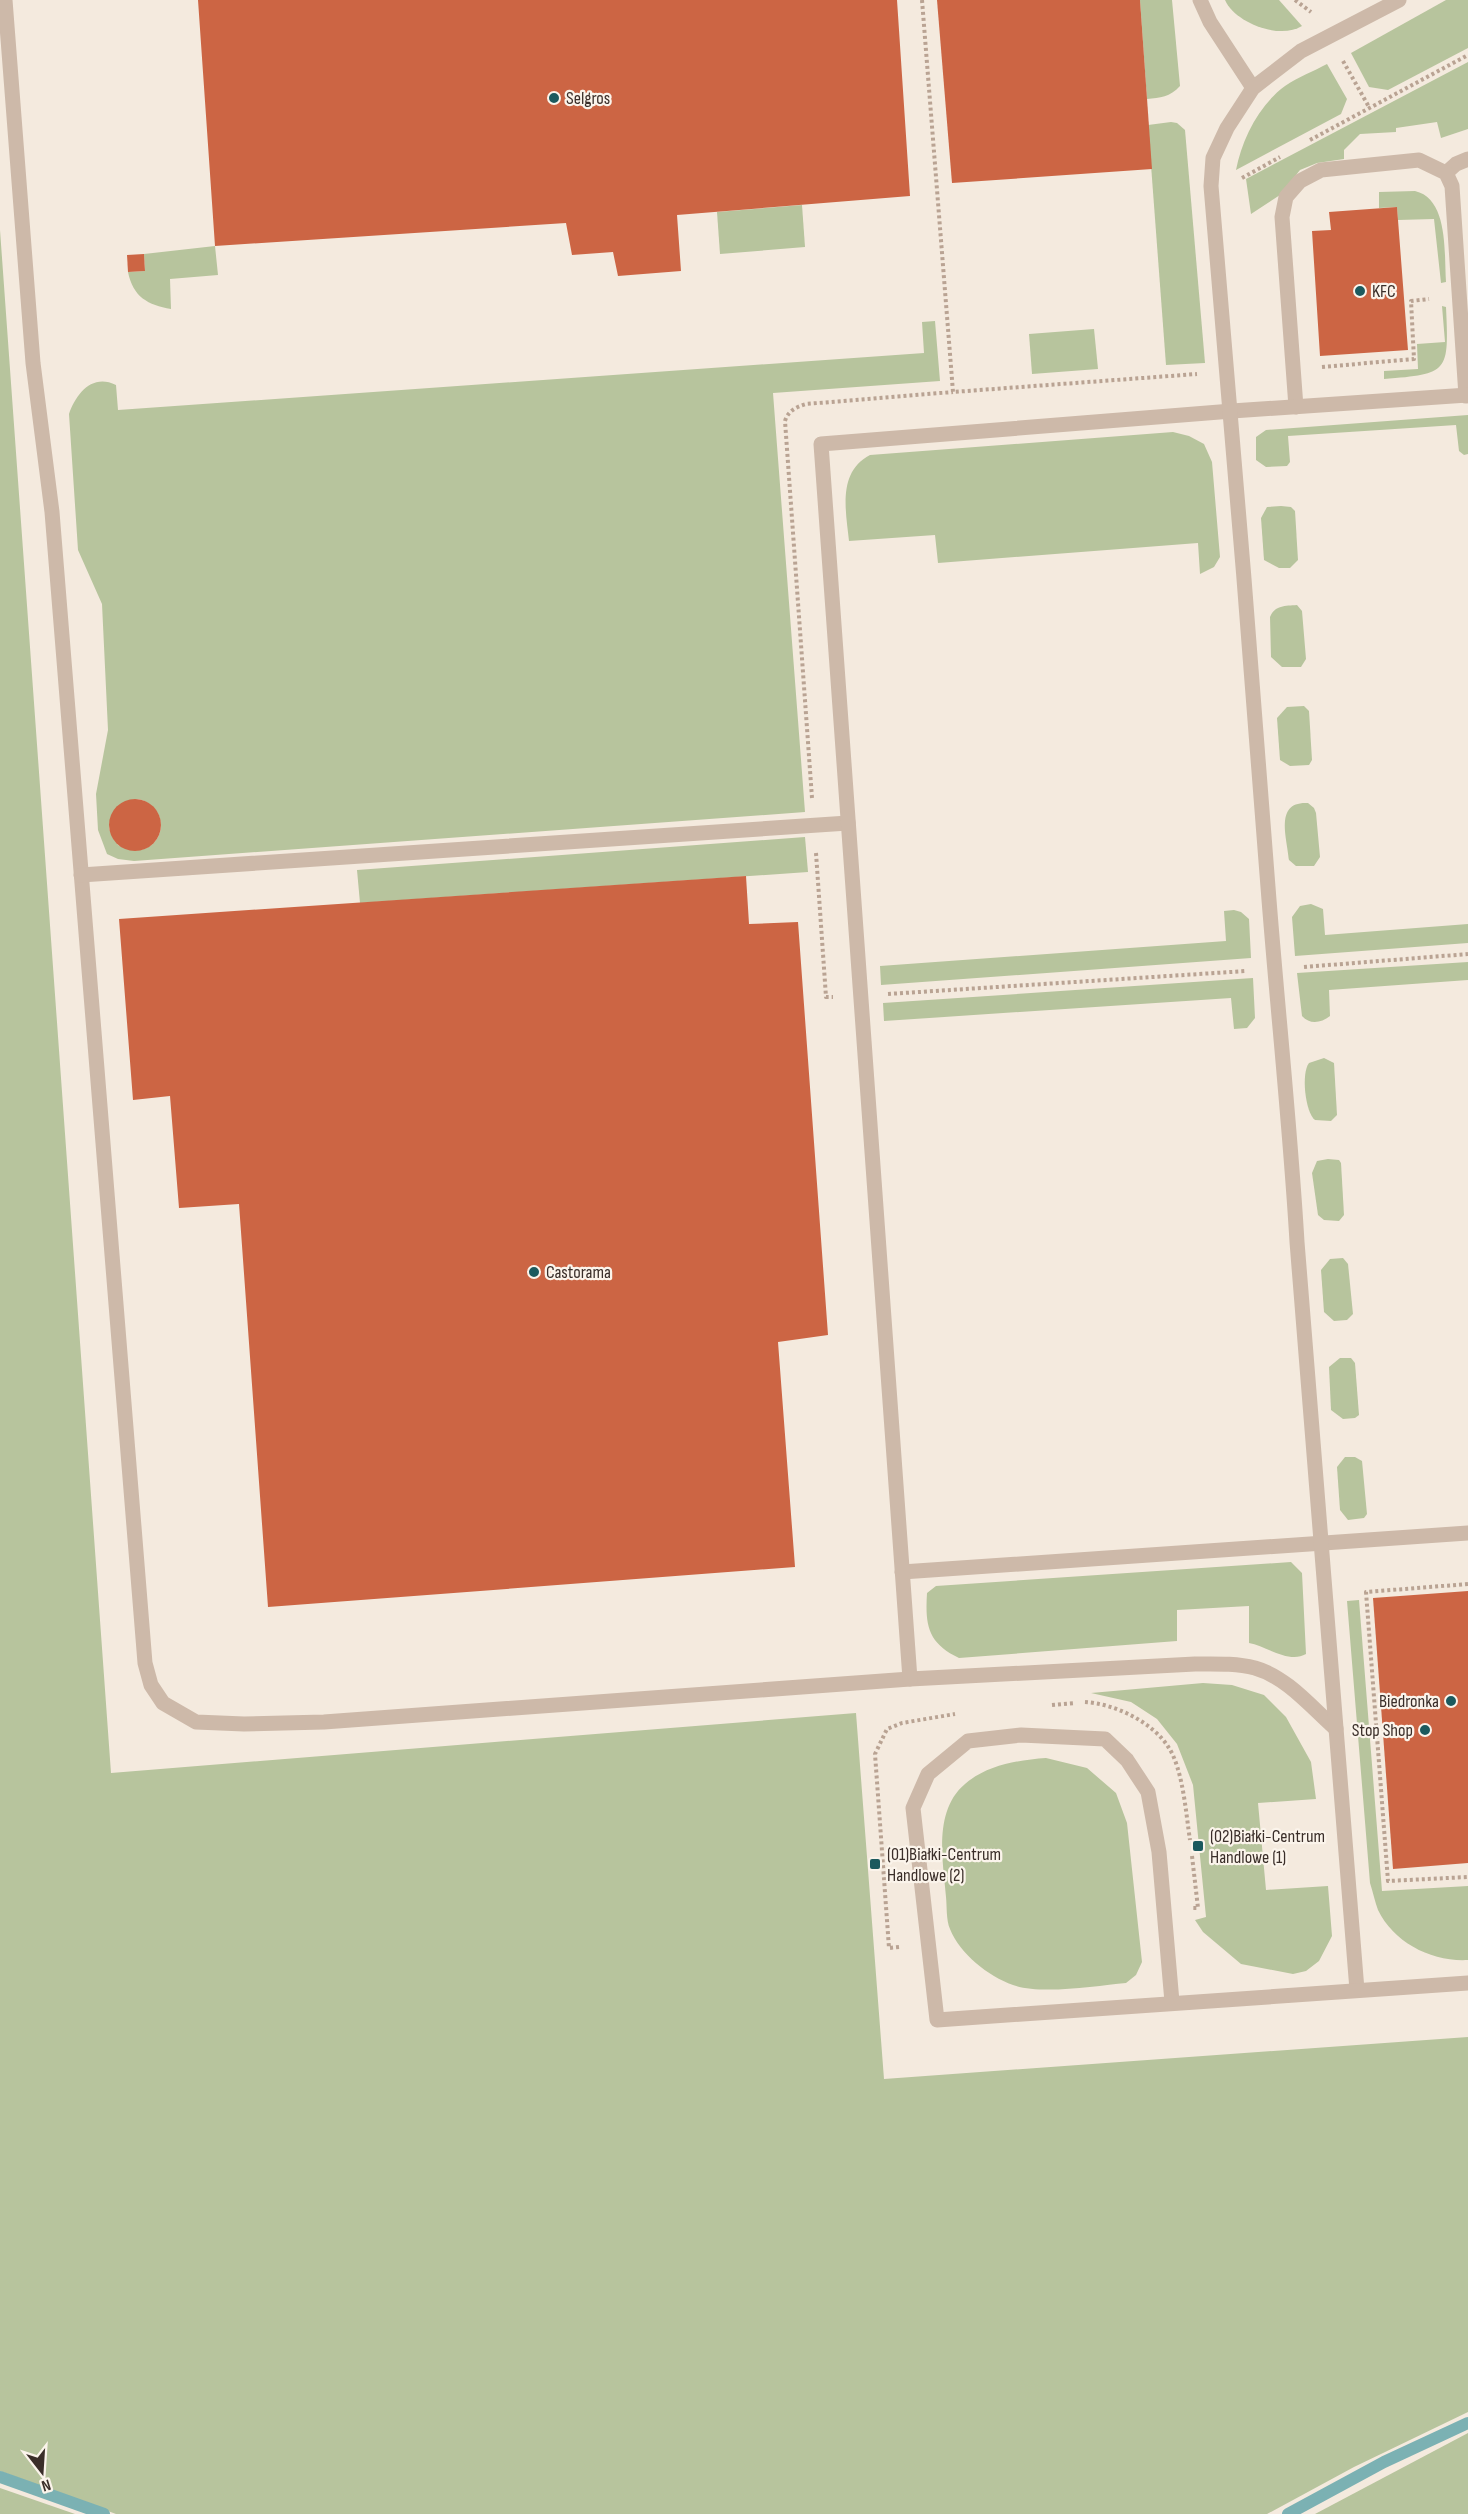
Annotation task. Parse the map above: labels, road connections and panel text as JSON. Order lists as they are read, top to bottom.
{
  "places": {
    "other": [
      "Selgros",
      "KFC",
      "Castorama",
      "Biedronka",
      "Stop Shop"
    ],
    "transit": ["(02)Białki-Centrum Handlowe (1)", "(01)Białki-Centrum Handlowe (2)"]
  },
  "north": "bottom"
}
